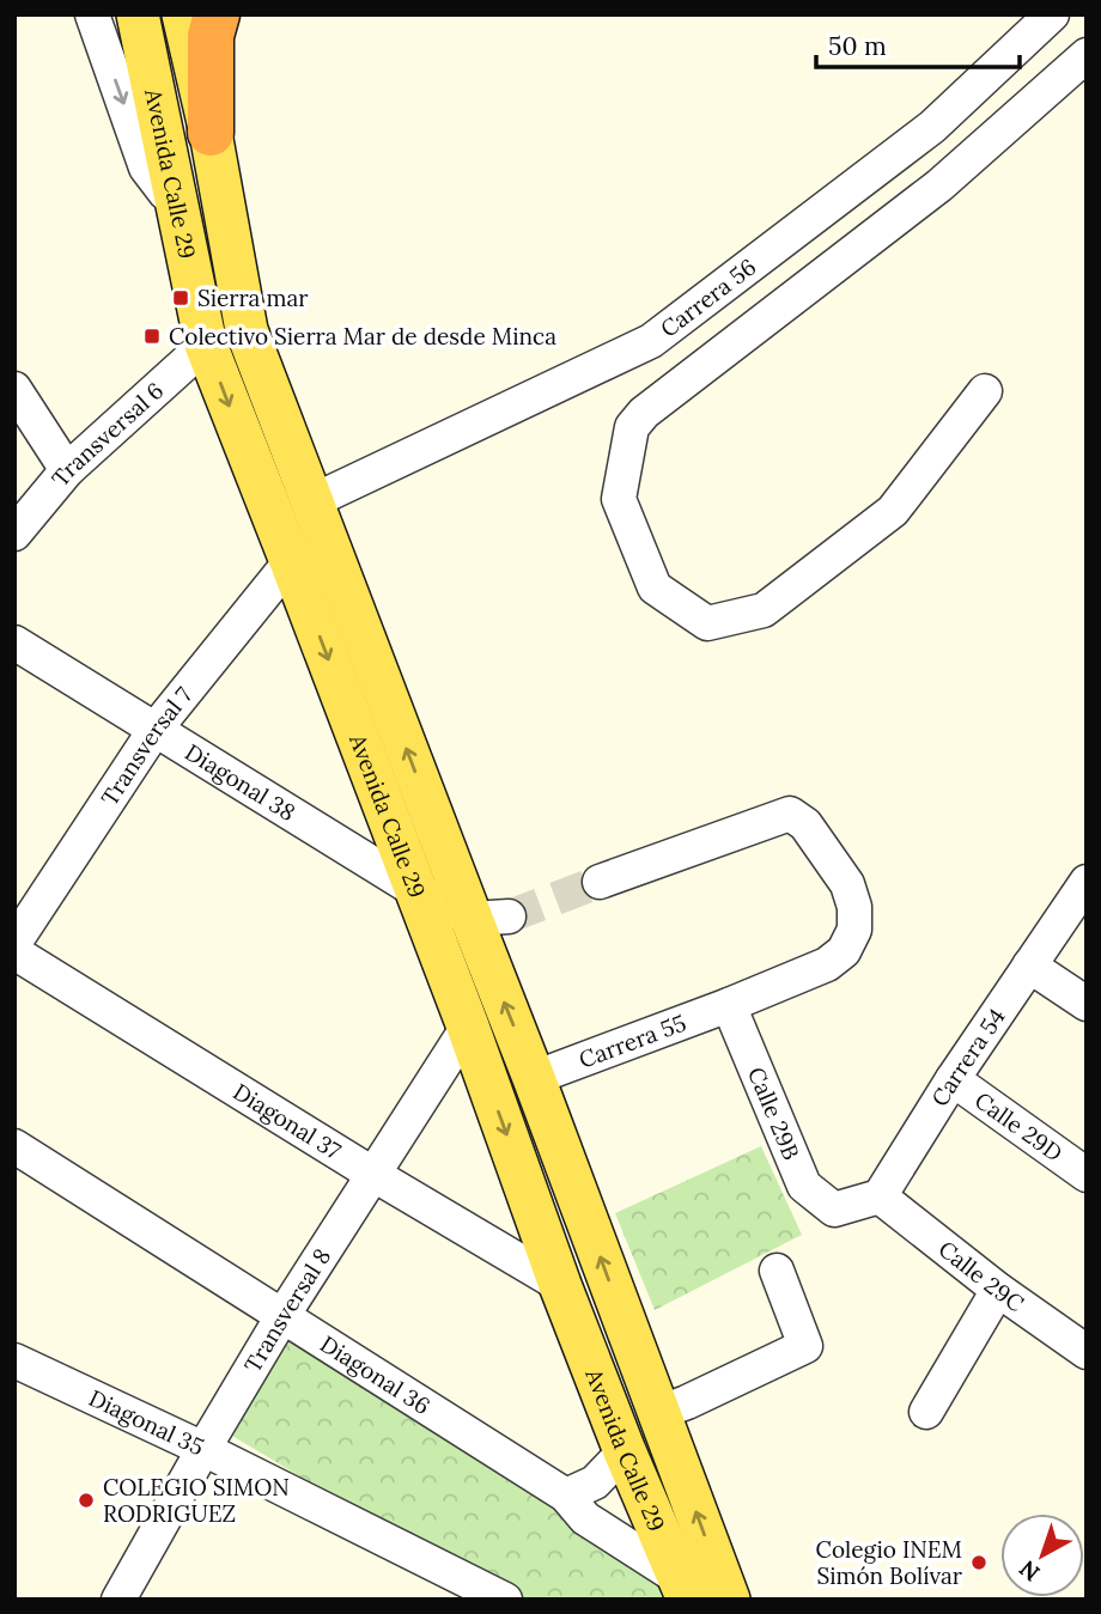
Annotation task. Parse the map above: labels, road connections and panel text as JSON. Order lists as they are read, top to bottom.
{
  "streets": {
    "main road": ["Avenida Calle 29"],
    "street": [
      "Carrera 56",
      "Transversal 6",
      "Transversal 7",
      "Diagonal 38",
      "Carrera 55",
      "Carrera 54",
      "Calle 29B",
      "Diagonal 37",
      "Calle 29D",
      "Calle 29C",
      "Transversal 8",
      "Diagonal 36",
      "Diagonal 35"
    ]
  },
  "crossings": [
    ["Avenida Calle 29", "Carrera 56"],
    ["Avenida Calle 29", "Transversal 6"],
    ["Avenida Calle 29", "Transversal 7"],
    ["Avenida Calle 29", "Diagonal 38"],
    ["Avenida Calle 29", "Carrera 55"],
    ["Avenida Calle 29", "Diagonal 37"],
    ["Avenida Calle 29", "Transversal 8"],
    ["Avenida Calle 29", "Diagonal 36"],
    ["Transversal 7", "Diagonal 38"],
    ["Carrera 55", "Calle 29B"],
    ["Carrera 54", "Calle 29B"],
    ["Carrera 54", "Calle 29D"],
    ["Carrera 54", "Calle 29C"],
    ["Calle 29B", "Calle 29C"],
    ["Diagonal 37", "Transversal 8"],
    ["Transversal 8", "Diagonal 36"],
    ["Transversal 8", "Diagonal 35"]
  ],
  "places": {
    "transit": ["Sierra mar", "Colectivo Sierra Mar de desde Minca"],
    "other": ["COLEGIO SIMON RODRIGUEZ", "Colegio INEM Simón Bolívar"]
  },
  "scale_bar": "50 m",
  "north": "bottom left"
}
